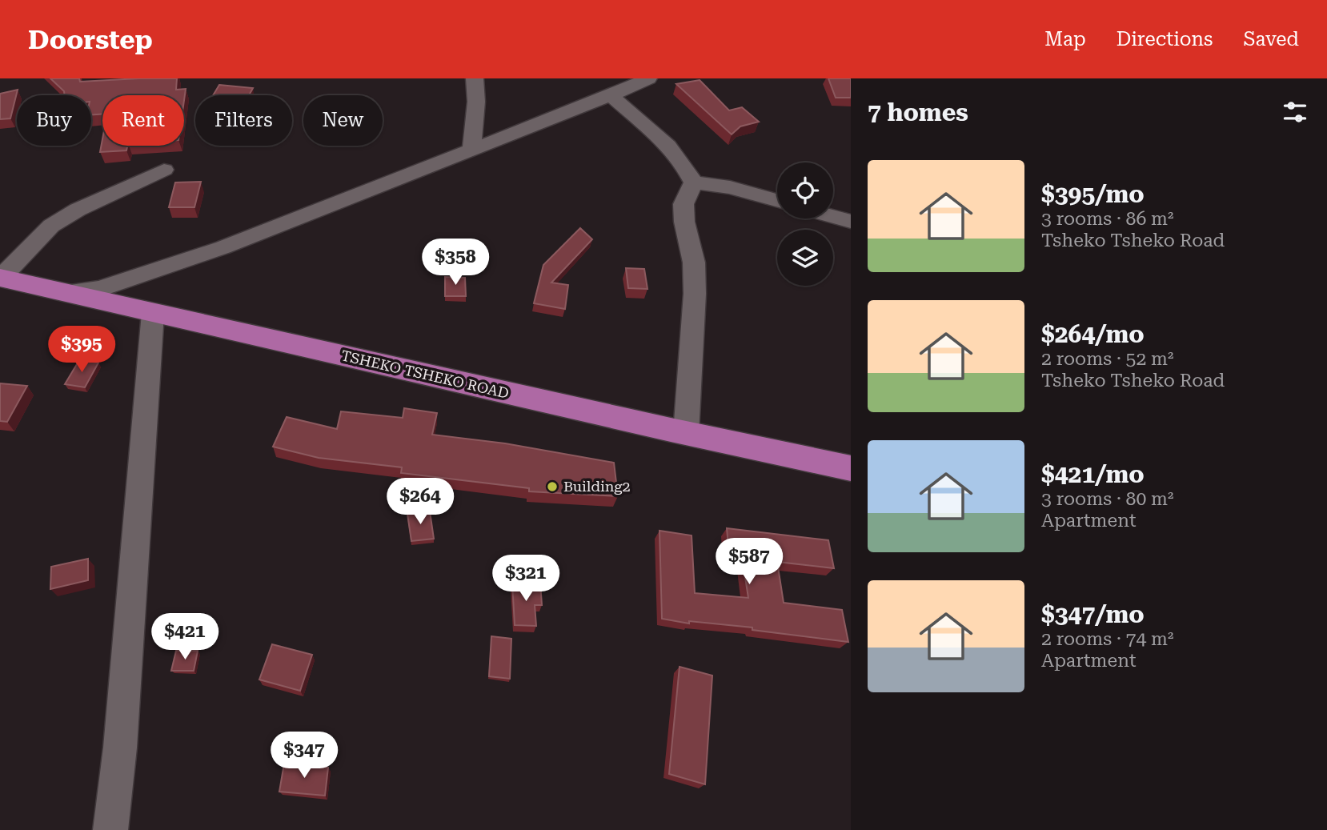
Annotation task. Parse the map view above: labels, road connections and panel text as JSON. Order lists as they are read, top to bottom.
{
  "streets": {
    "highway": ["TSHEKO TSHEKO ROAD"]
  },
  "places": ["Building2"],
  "page": {
    "header": "Doorstep",
    "nav": ["Map", "Directions", "Saved"],
    "heading": "7 homes",
    "chip": [
      "Buy",
      "Rent",
      "Filters",
      "New"
    ],
    "list": [
      {
        "name": "$395/mo",
        "note": "3 rooms · 86 m² · Tsheko Tsheko Road"
      },
      {
        "name": "$264/mo",
        "note": "2 rooms · 52 m² · Tsheko Tsheko Road"
      },
      {
        "name": "$421/mo",
        "note": "3 rooms · 80 m² · Apartment"
      },
      {
        "name": "$347/mo",
        "note": "2 rooms · 74 m² · Apartment"
      }
    ],
    "price": [
      "$358",
      "$395",
      "$264",
      "$587",
      "$321",
      "$421",
      "$347"
    ]
  }
}
